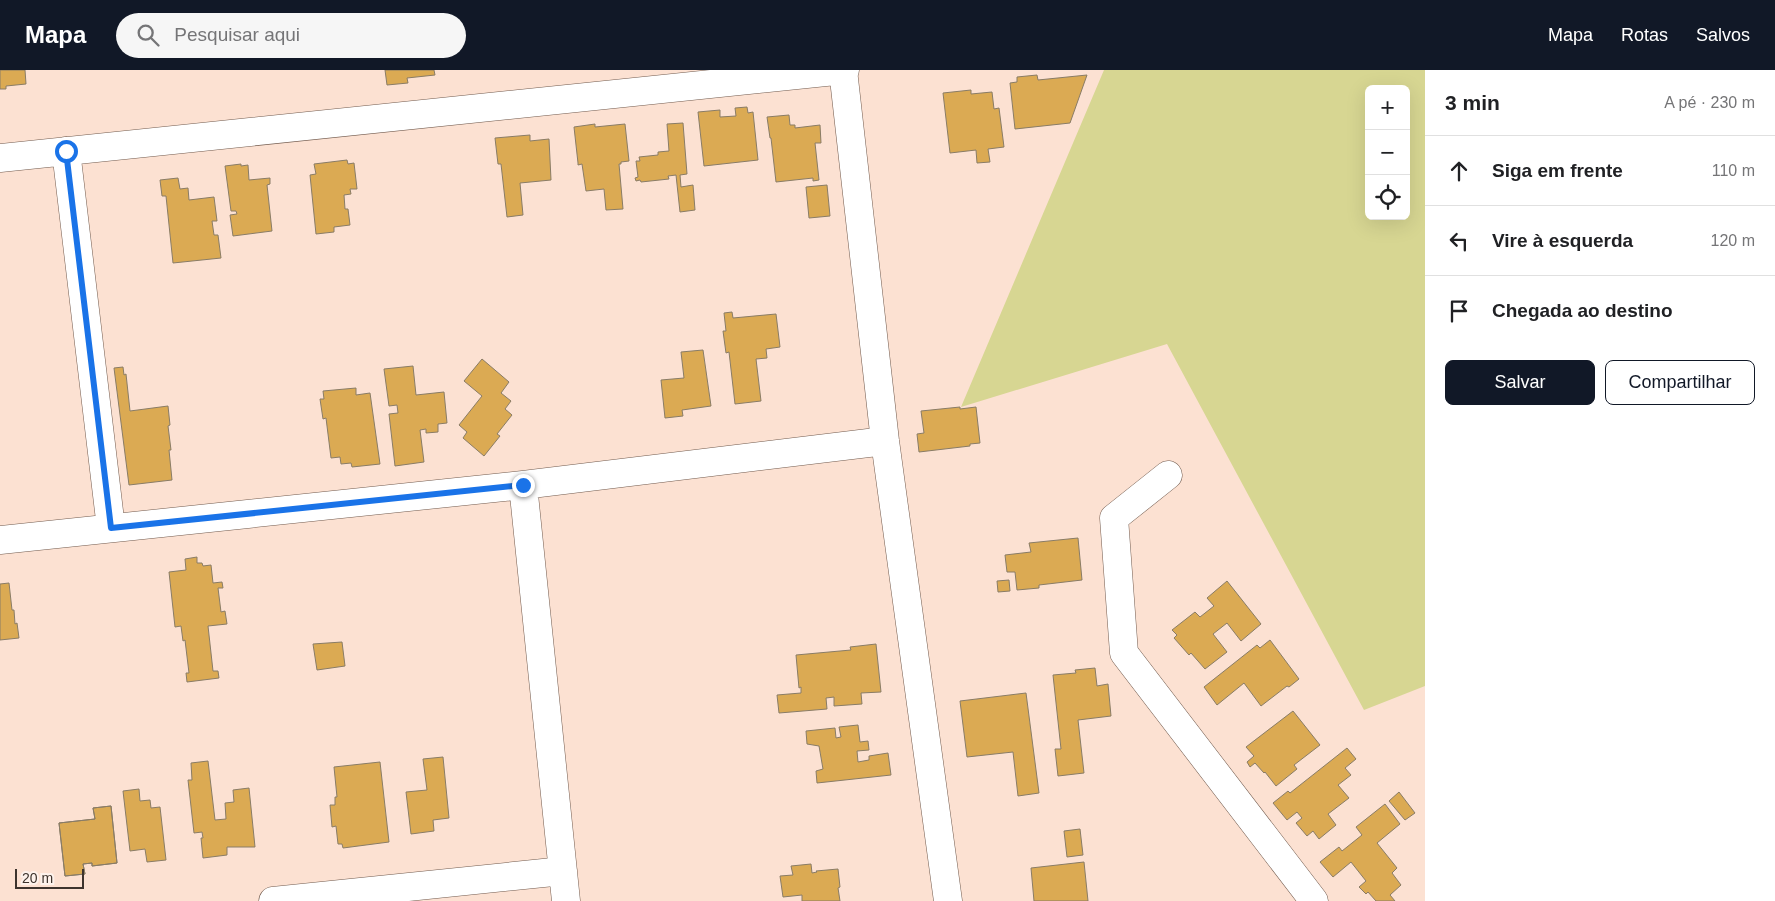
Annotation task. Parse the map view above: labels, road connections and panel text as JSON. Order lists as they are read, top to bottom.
{
  "scale_bar": "20 m",
  "page": {
    "header": "Mapa",
    "search": "Pesquisar aqui",
    "nav": ["Mapa", "Rotas", "Salvos"],
    "heading": ["3 min", "A pé · 230 m"],
    "map_buttons": ["+", "−"],
    "list": [
      ["Siga em frente", "110 m"],
      ["Vire à esquerda", "120 m"],
      "Chegada ao destino"
    ],
    "buttons": ["Salvar", "Compartilhar"],
    "scale": "20 m"
  }
}
